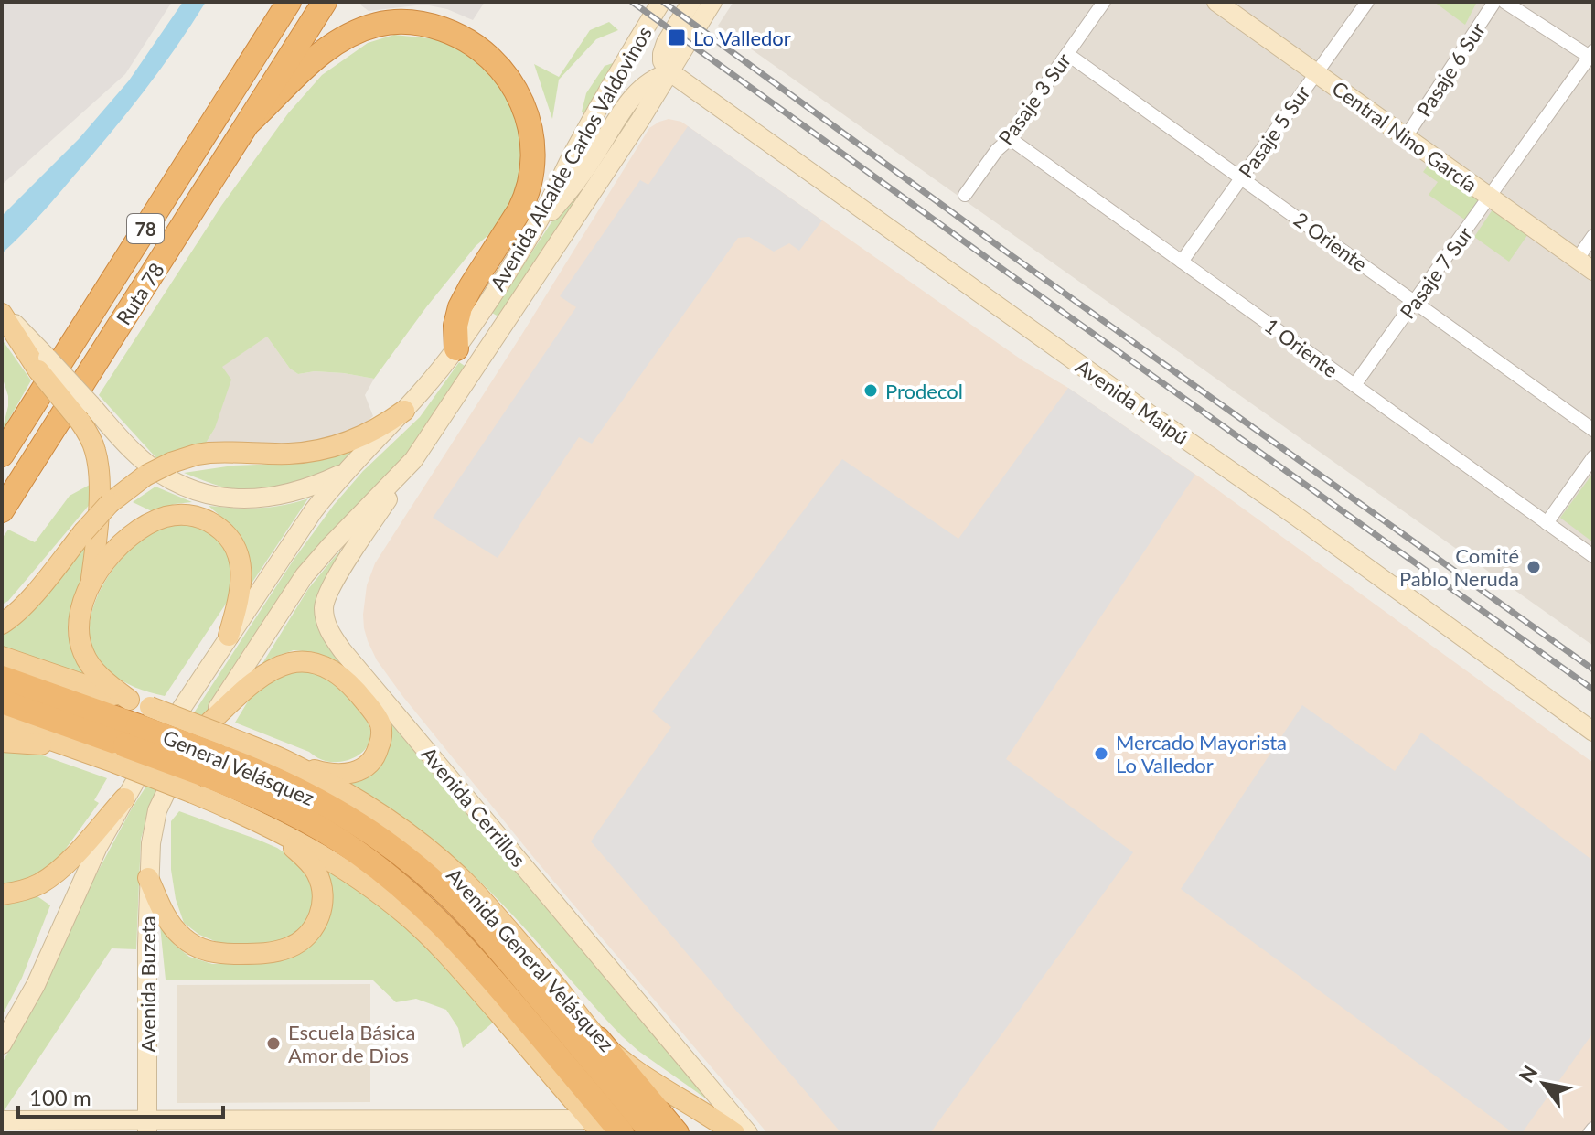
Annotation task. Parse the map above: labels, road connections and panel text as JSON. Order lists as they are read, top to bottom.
{
  "streets": {
    "highway": ["78", "Ruta 78", "General Velásquez"],
    "main road": [
      "Central Nino García",
      "Avenida Alcalde Carlos Valdovinos",
      "Avenida Maipú",
      "Avenida Cerrillos",
      "Avenida General Velásquez",
      "Avenida Buzeta"
    ],
    "street": [
      "Pasaje 6 Sur",
      "Pasaje 3 Sur",
      "Pasaje 5 Sur",
      "2 Oriente",
      "Pasaje 7 Sur",
      "1 Oriente"
    ]
  },
  "crossings": [
    ["Pasaje 6 Sur", "Central Nino García"],
    ["Pasaje 3 Sur", "2 Oriente"],
    ["Pasaje 3 Sur", "1 Oriente"],
    ["Pasaje 5 Sur", "Central Nino García"],
    ["Pasaje 5 Sur", "2 Oriente"],
    ["Pasaje 5 Sur", "1 Oriente"],
    ["Central Nino García", "Pasaje 7 Sur"],
    ["Avenida Alcalde Carlos Valdovinos", "Avenida Maipú"],
    ["Avenida Alcalde Carlos Valdovinos", "Avenida Cerrillos"],
    ["Avenida Alcalde Carlos Valdovinos", "Avenida Buzeta"],
    ["2 Oriente", "Pasaje 7 Sur"],
    ["Pasaje 7 Sur", "1 Oriente"],
    ["General Velásquez", "Avenida General Velásquez"]
  ],
  "places": {
    "transit": ["Lo Valledor"],
    "other": [
      "Prodecol",
      "Comité Pablo Neruda",
      "Mercado Mayorista Lo Valledor",
      "Escuela Básica Amor de Dios"
    ]
  },
  "scale_bar": "100 m",
  "north": "top left"
}
